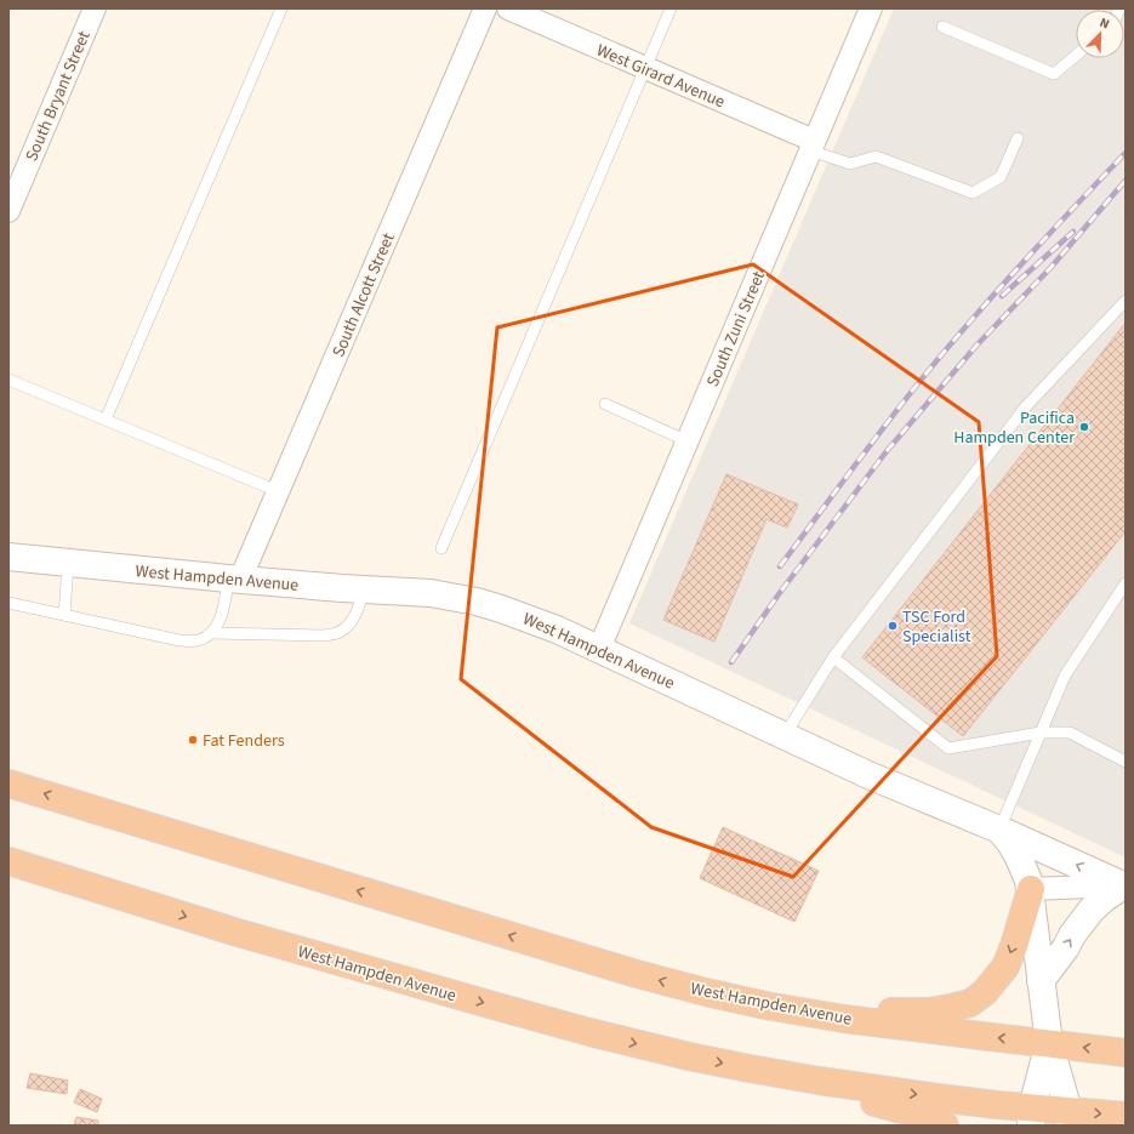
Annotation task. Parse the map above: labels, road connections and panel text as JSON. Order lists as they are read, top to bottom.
{
  "streets": {
    "highway": ["West Hampden Avenue"],
    "street": [
      "West Girard Avenue",
      "South Bryant Street",
      "South Alcott Street",
      "South Zuni Street"
    ]
  },
  "crossings": [
    ["West Girard Avenue", "South Zuni Street"],
    ["South Alcott Street", "West Hampden Avenue"],
    ["South Zuni Street", "West Hampden Avenue"]
  ],
  "places": ["Pacifica Hampden Center", "TSC Ford Specialist", "Fat Fenders"],
  "north": "top right"
}
